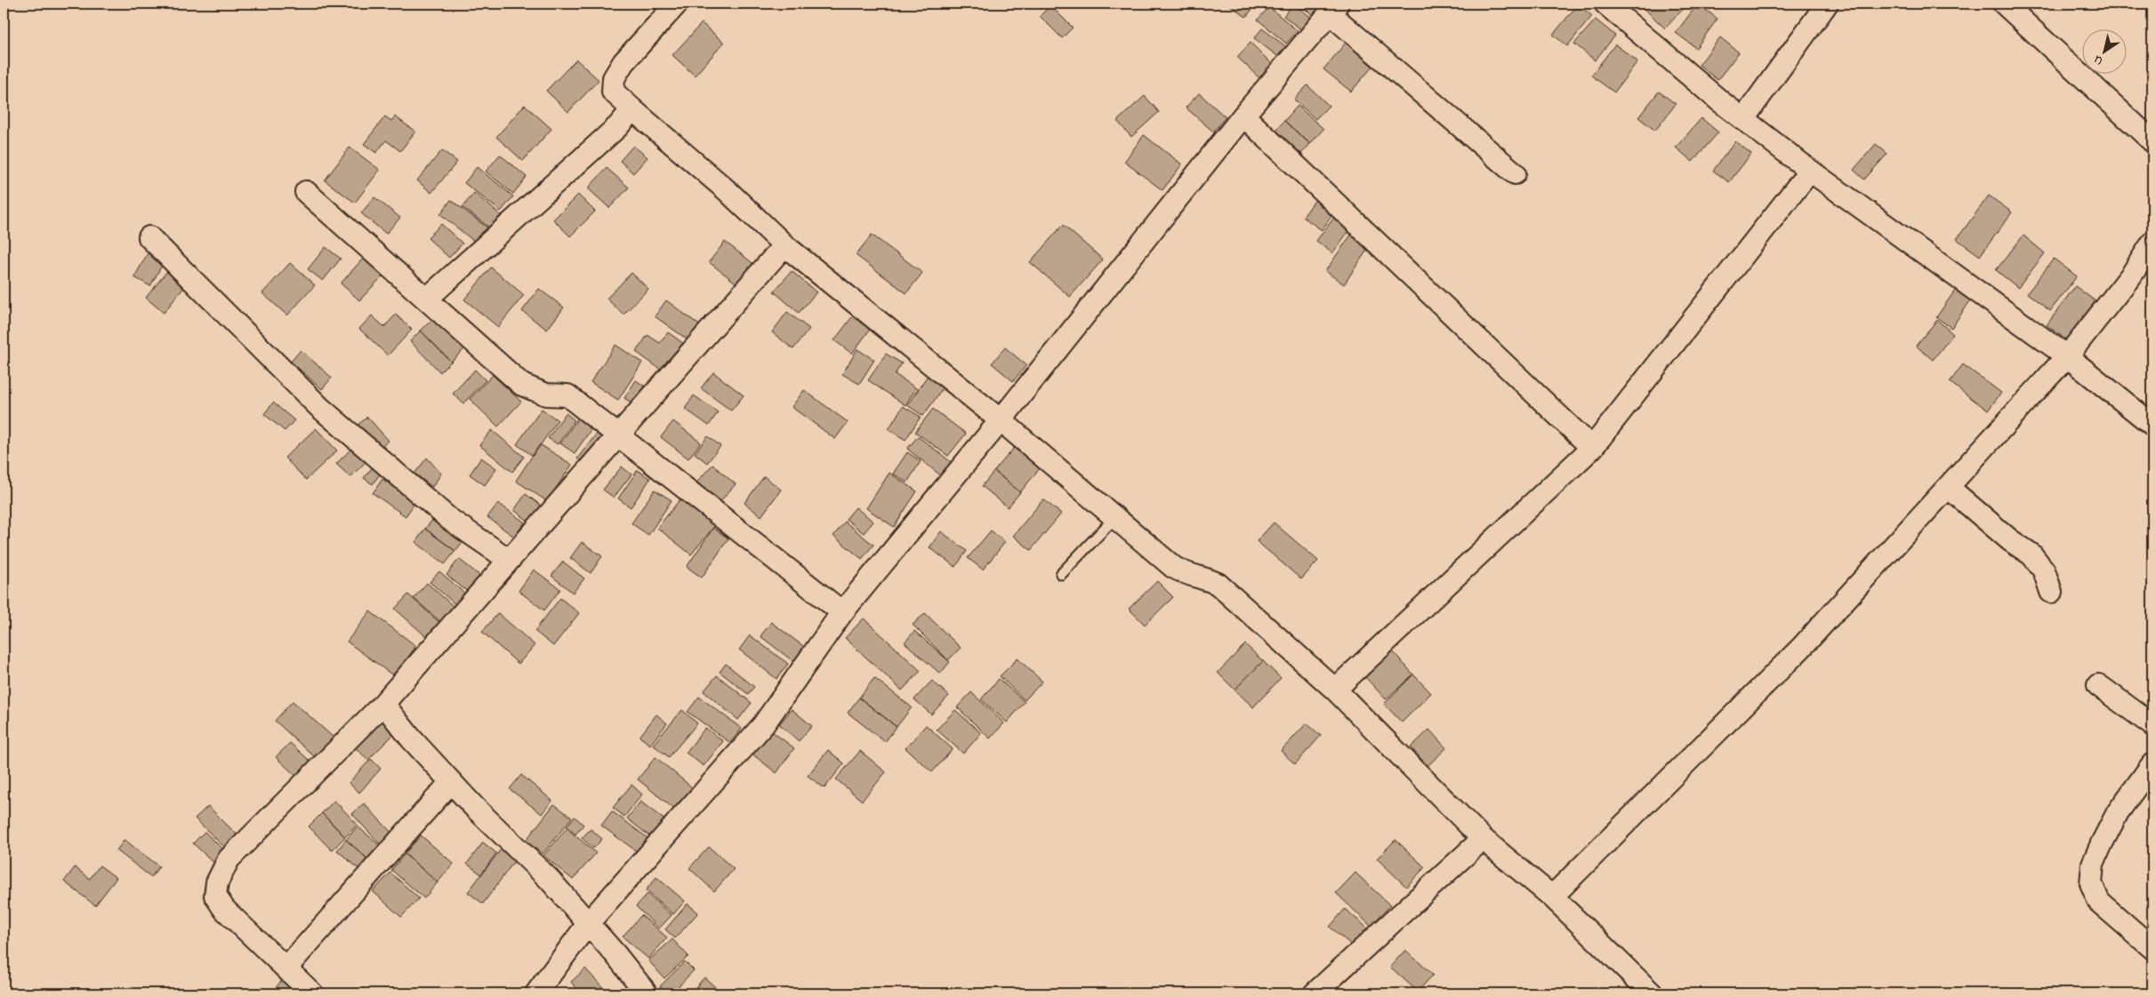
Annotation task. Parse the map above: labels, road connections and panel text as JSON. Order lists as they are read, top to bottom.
{
  "north": "bottom left"
}
